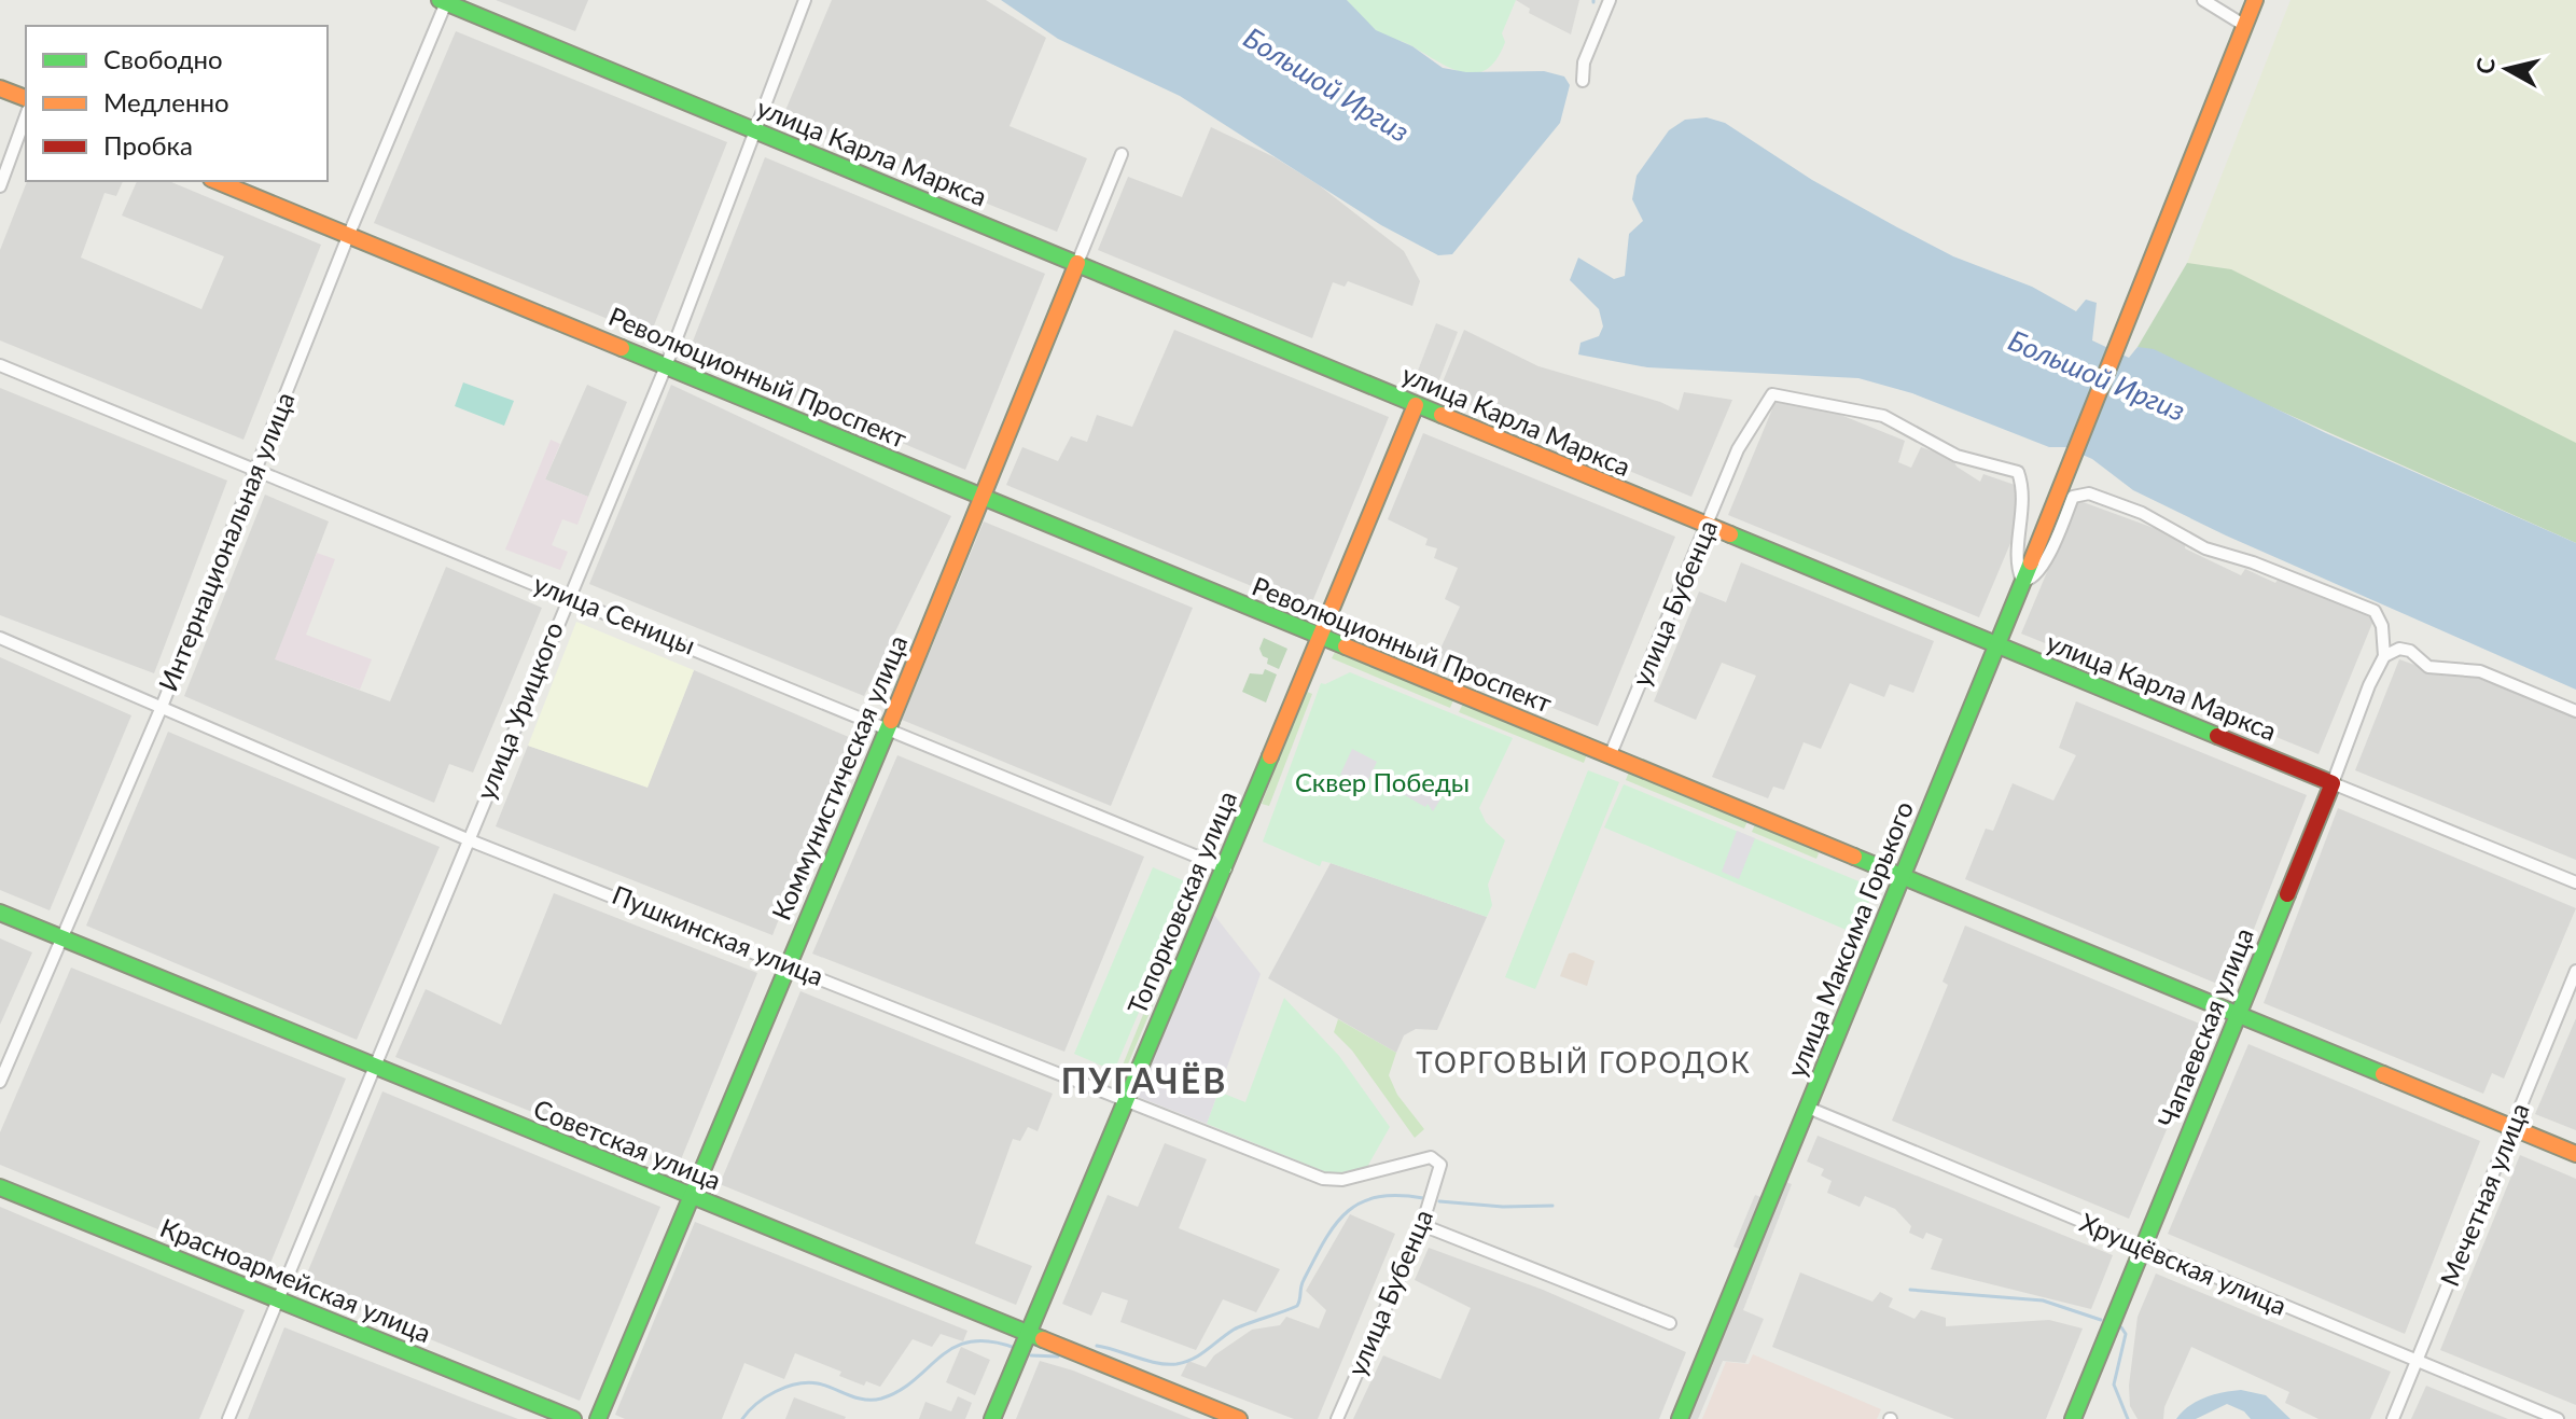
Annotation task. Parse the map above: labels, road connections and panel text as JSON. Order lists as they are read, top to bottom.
{
  "streets": {
    "street": [
      "улица Карла Маркса",
      "Революционный Проспект",
      "Интернациональная улица",
      "улица Бубенца",
      "улица Сеницы",
      "улица Урицкого",
      "Коммунистическая улица",
      "Топорковская улица",
      "Пушкинская улица",
      "улица Максима Горького",
      "Чапаевская улица",
      "Советская улица",
      "Мечетная улица",
      "Хрущёвская улица",
      "Красноармейская улица"
    ]
  },
  "crossings": [
    ["улица Карла Маркса", "Интернациональная улица"],
    ["улица Карла Маркса", "улица Бубенца"],
    ["улица Карла Маркса", "улица Урицкого"],
    ["улица Карла Маркса", "Коммунистическая улица"],
    ["улица Карла Маркса", "Топорковская улица"],
    ["улица Карла Маркса", "улица Максима Горького"],
    ["улица Карла Маркса", "Чапаевская улица"],
    ["Революционный Проспект", "Интернациональная улица"],
    ["Революционный Проспект", "улица Бубенца"],
    ["Революционный Проспект", "улица Урицкого"],
    ["Революционный Проспект", "Коммунистическая улица"],
    ["Революционный Проспект", "Топорковская улица"],
    ["Революционный Проспект", "улица Максима Горького"],
    ["Революционный Проспект", "Чапаевская улица"],
    ["Революционный Проспект", "Мечетная улица"],
    ["Интернациональная улица", "улица Сеницы"],
    ["Интернациональная улица", "Пушкинская улица"],
    ["Интернациональная улица", "Советская улица"],
    ["улица Бубенца", "Пушкинская улица"],
    ["улица Бубенца", "улица Максима Горького"],
    ["улица Сеницы", "улица Урицкого"],
    ["улица Сеницы", "Коммунистическая улица"],
    ["улица Сеницы", "Топорковская улица"],
    ["улица Урицкого", "Пушкинская улица"],
    ["улица Урицкого", "Советская улица"],
    ["улица Урицкого", "Красноармейская улица"],
    ["Коммунистическая улица", "Пушкинская улица"],
    ["Коммунистическая улица", "Советская улица"],
    ["Топорковская улица", "Пушкинская улица"],
    ["Топорковская улица", "Советская улица"],
    ["улица Максима Горького", "Хрущёвская улица"],
    ["Чапаевская улица", "Хрущёвская улица"],
    ["Мечетная улица", "Хрущёвская улица"]
  ],
  "districts": ["ТОРГОВЫЙ ГОРОДОК", "ПУГАЧЁВ"],
  "water": ["Большой Иргиз"],
  "parks": ["Сквер Победы"],
  "legend": ["Свободно", "Медленно", "Пробка"],
  "north": "left"
}
